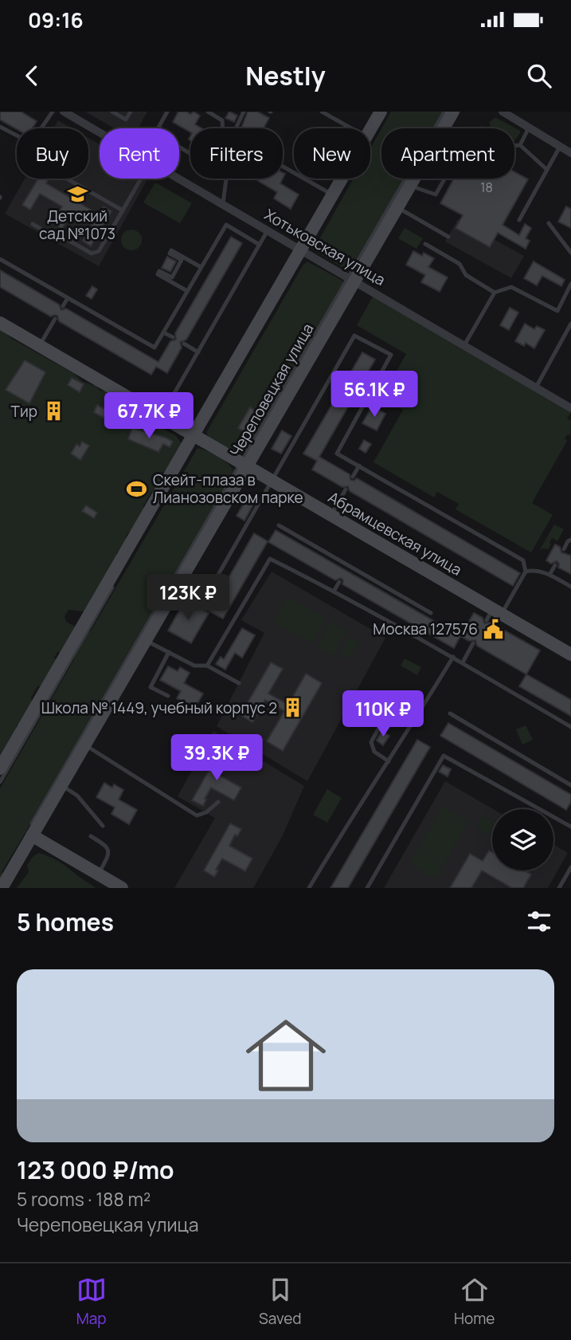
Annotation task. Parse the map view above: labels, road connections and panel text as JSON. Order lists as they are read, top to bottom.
{
  "streets": {
    "main road": ["Череповецкая улица", "Абрамцевская улица"],
    "street": ["Хотьковская улица"]
  },
  "crossings": [
    ["Хотьковская улица", "Череповецкая улица"],
    ["Череповецкая улица", "Абрамцевская улица"]
  ],
  "places": {
    "school or university": ["Детский сад №1073"],
    "building": ["Тир", "Школа № 1449, учебный корпус 2"],
    "sports": ["Скейт-плаза в Лианозовском парке"],
    "public building": ["Москва 127576"]
  },
  "house_numbers": ["18"],
  "page": {
    "status": "09:16",
    "header": "Nestly",
    "chip": [
      "Buy",
      "Rent",
      "Filters",
      "New",
      "Apartment"
    ],
    "price": [
      "56.1K ₽",
      "67.7K ₽",
      "123K ₽",
      "110K ₽",
      "39.3K ₽"
    ],
    "heading": "5 homes",
    "list": [
      {
        "name": "123 000 ₽/mo",
        "note": "5 rooms · 188 m² · Череповецкая улица"
      }
    ],
    "tabs": ["Map", "Saved", "Home"]
  }
}
